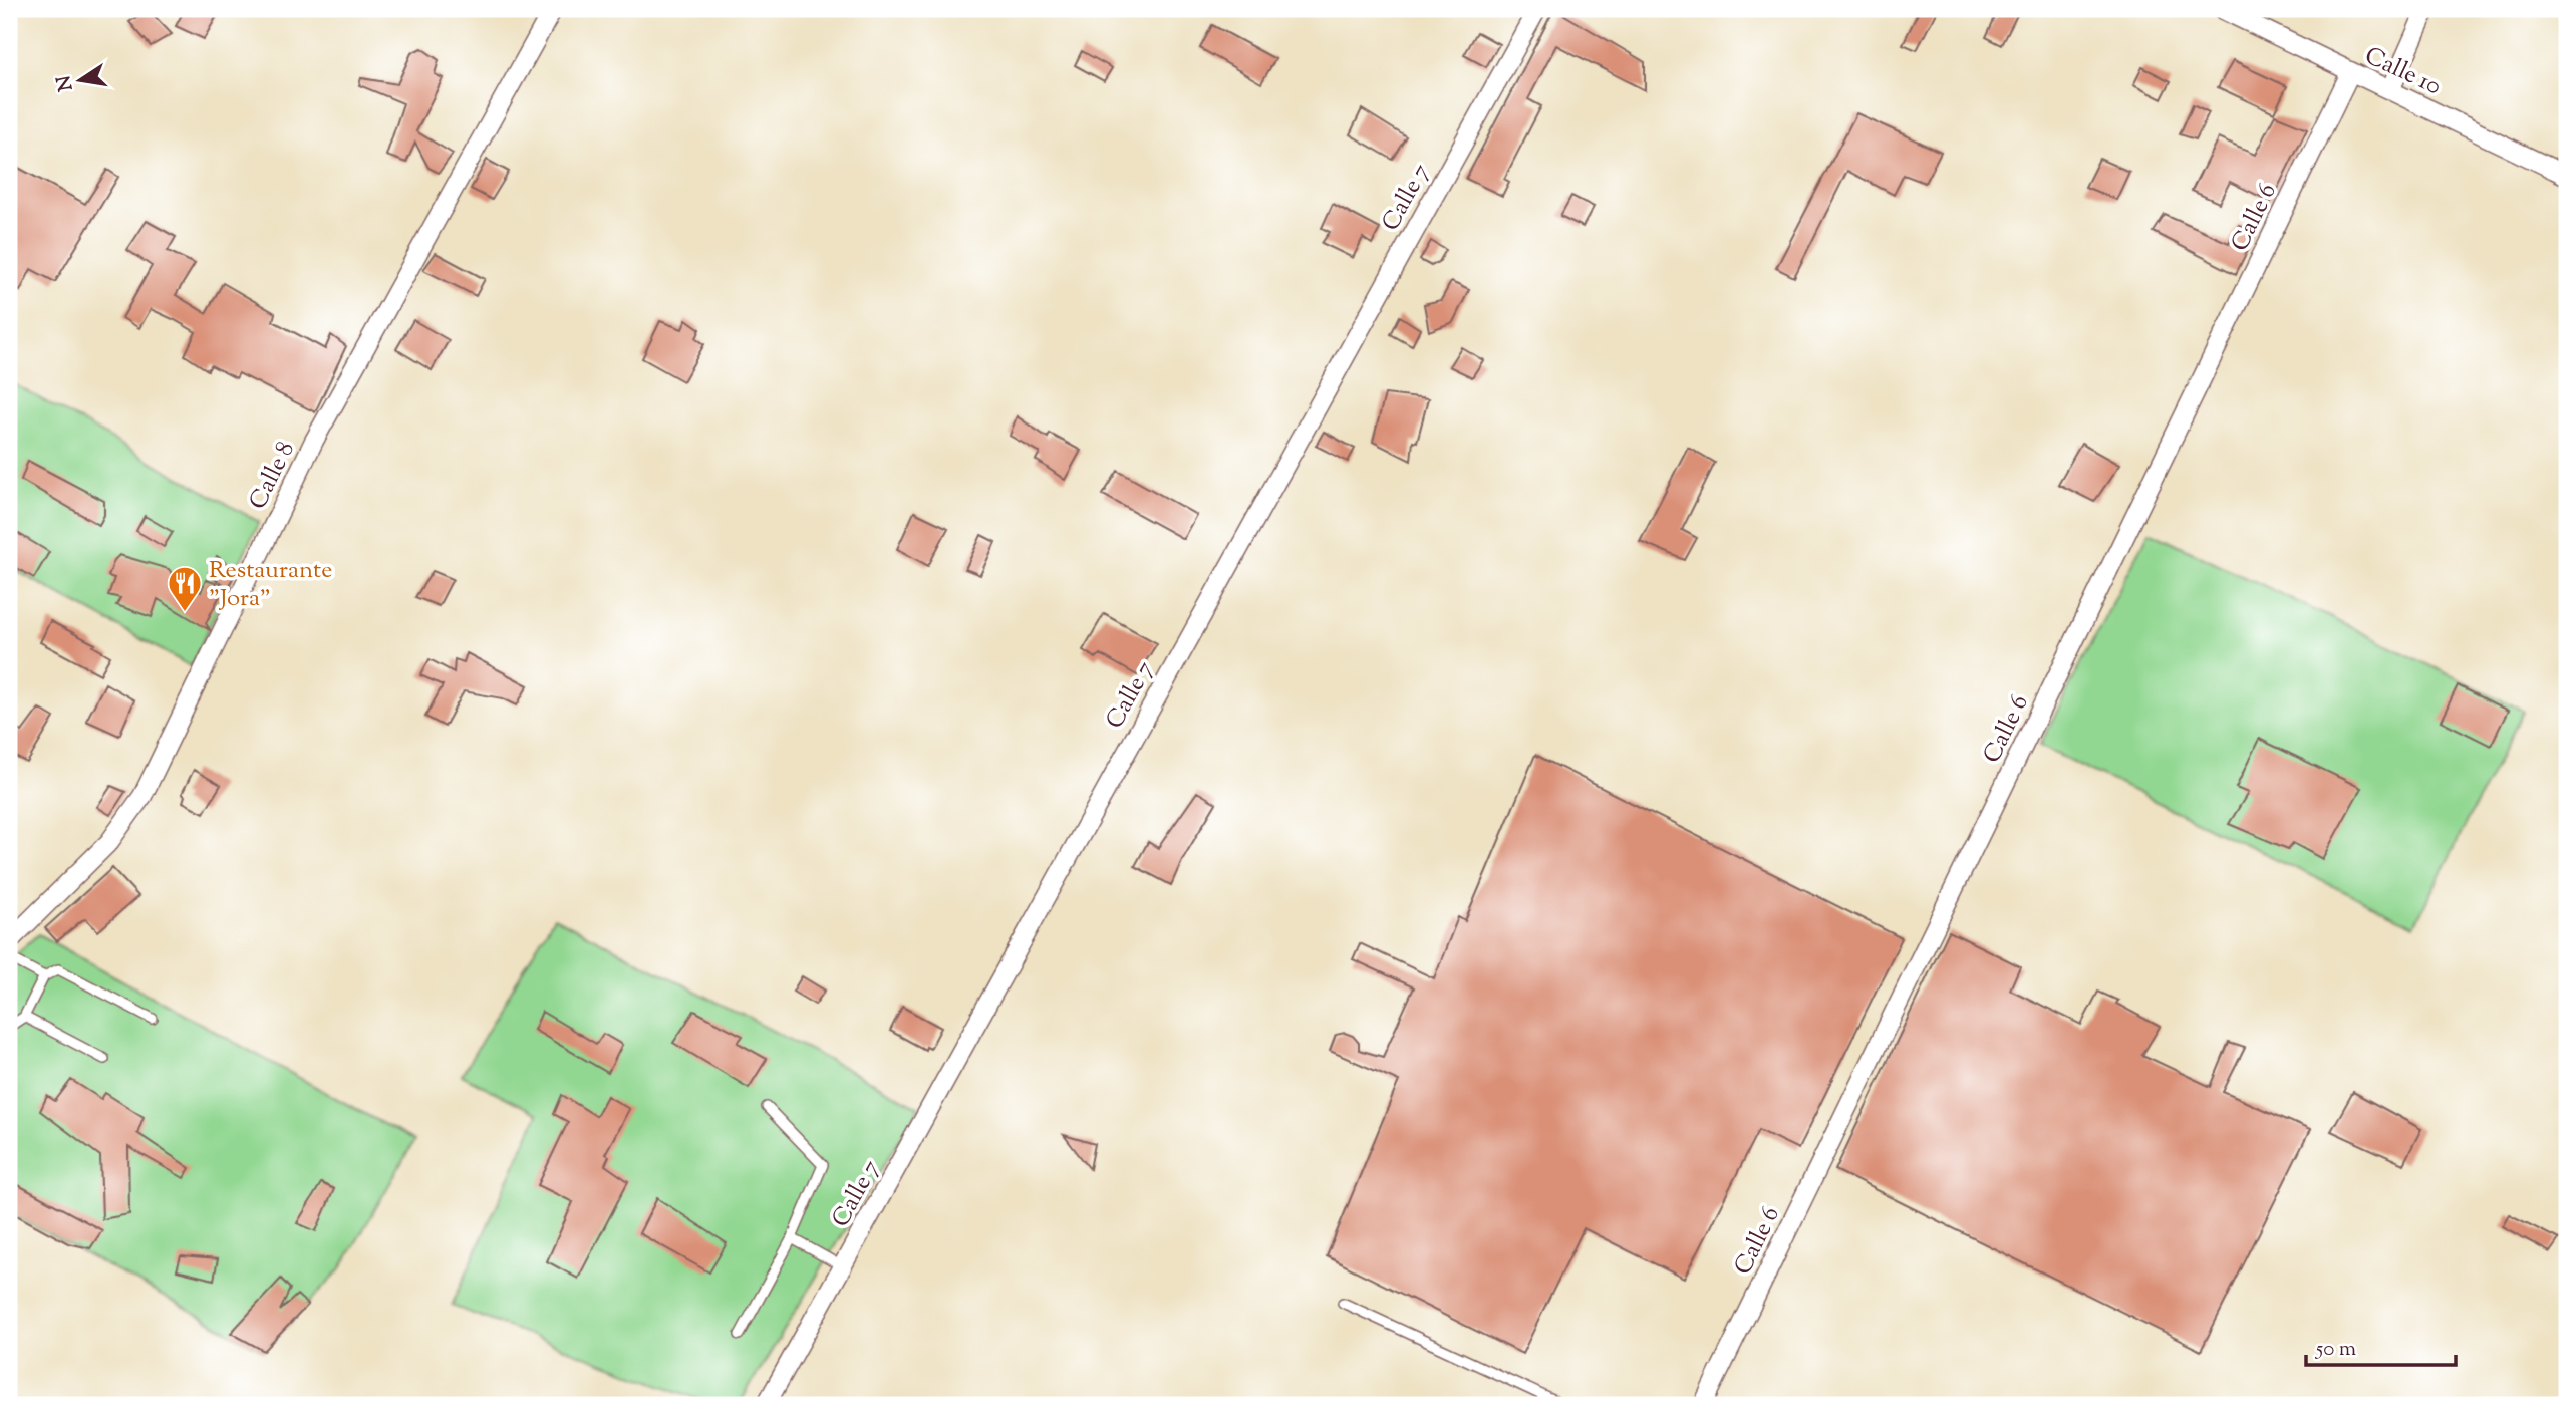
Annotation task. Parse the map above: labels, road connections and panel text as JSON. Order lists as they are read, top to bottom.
{
  "streets": {
    "street": [
      "Calle 10",
      "Calle 7",
      "Calle 6",
      "Calle 8"
    ]
  },
  "crossings": [
    ["Calle 10", "Calle 6"]
  ],
  "places": {
    "restaurant": ["Restaurante \"Jora\""]
  },
  "scale_bar": "50 m",
  "north": "left"
}
